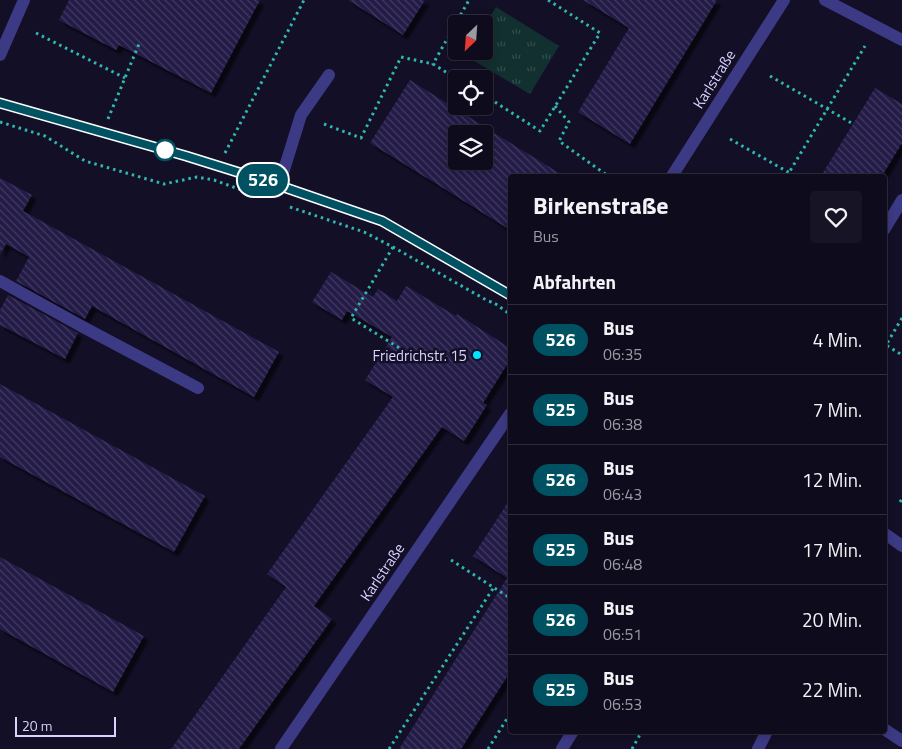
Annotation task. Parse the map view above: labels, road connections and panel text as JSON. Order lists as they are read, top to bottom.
{
  "streets": {
    "street": ["Karlstraße"]
  },
  "places": ["Friedrichstr. 15"],
  "lines": ["bus line 526"],
  "scale_bar": "20 m",
  "north": "bottom left",
  "page": {
    "on_map": "526",
    "heading": [
      ["Birkenstraße", "Bus"],
      "Abfahrten"
    ],
    "list": [
      {
        "mark": "526",
        "name": "Bus",
        "note": "06:35",
        "value": "4 Min."
      },
      {
        "mark": "525",
        "name": "Bus",
        "note": "06:38",
        "value": "7 Min."
      },
      {
        "mark": "526",
        "name": "Bus",
        "note": "06:43",
        "value": "12 Min."
      },
      {
        "mark": "525",
        "name": "Bus",
        "note": "06:48",
        "value": "17 Min."
      },
      {
        "mark": "526",
        "name": "Bus",
        "note": "06:51",
        "value": "20 Min."
      },
      {
        "mark": "525",
        "name": "Bus",
        "note": "06:53",
        "value": "22 Min."
      }
    ],
    "scale": "20 m"
  }
}
